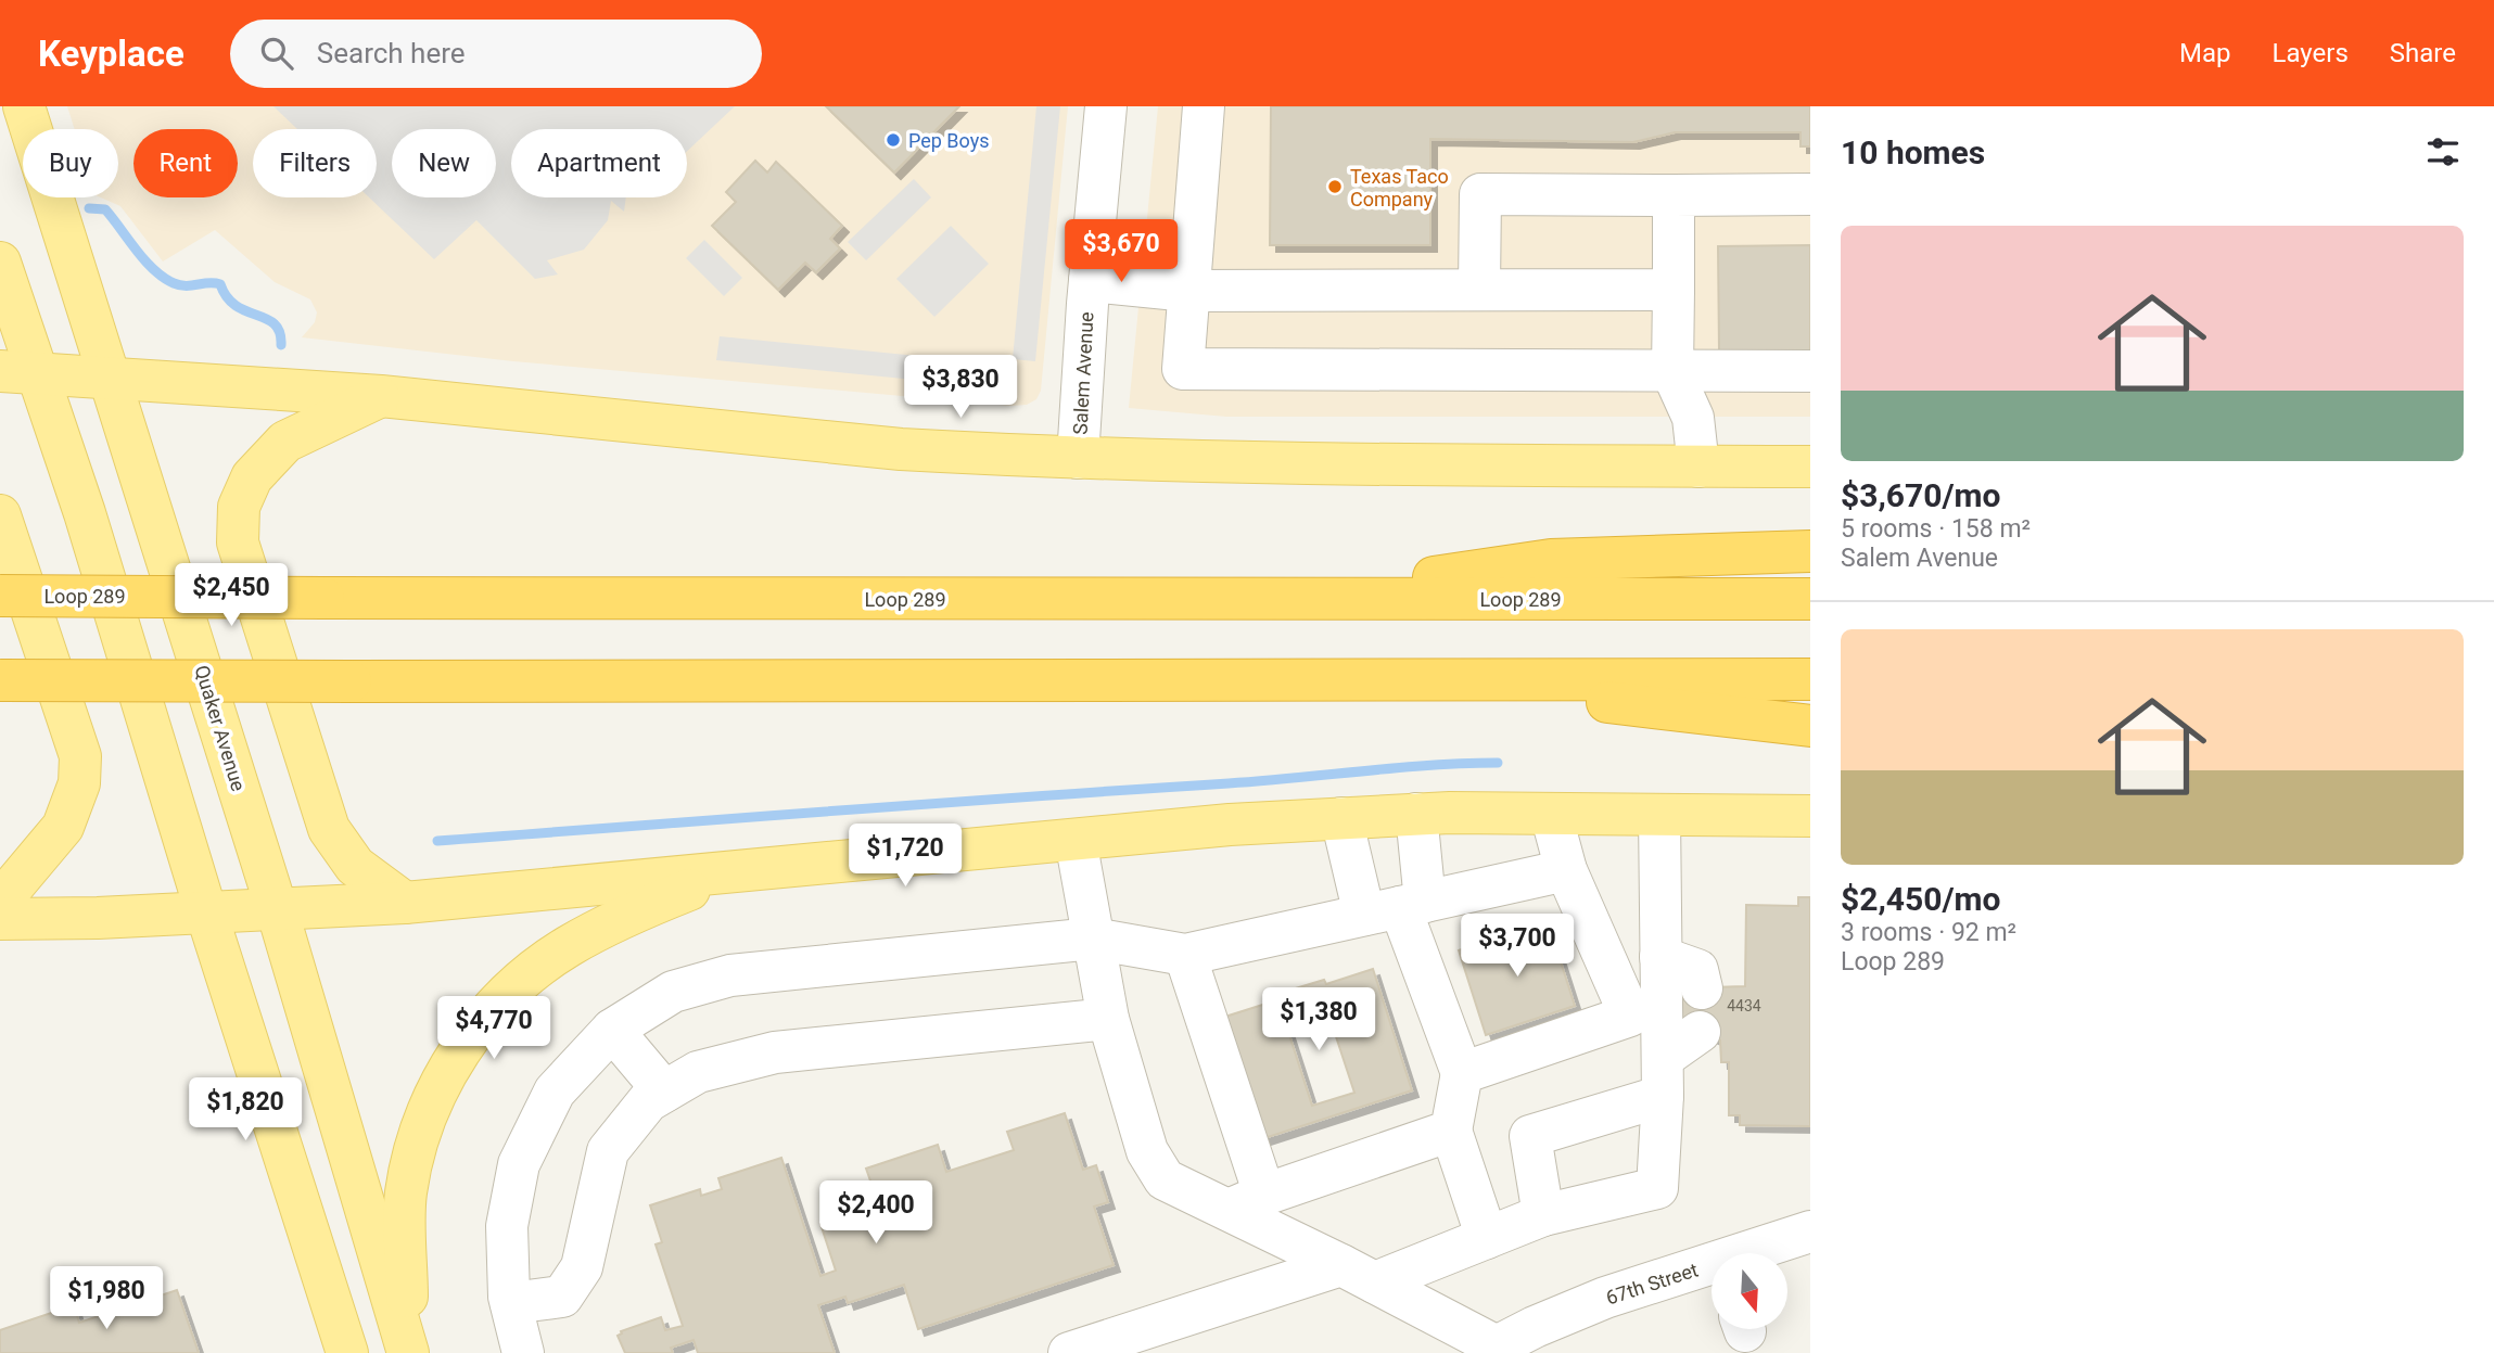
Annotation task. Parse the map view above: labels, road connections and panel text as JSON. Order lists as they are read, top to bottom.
{
  "streets": {
    "highway": ["Loop 289"],
    "main road": ["Quaker Avenue"],
    "street": ["Salem Avenue", "67th Street"]
  },
  "places": ["Pep Boys", "Texas Taco Company"],
  "house_numbers": ["4434"],
  "north": "bottom",
  "page": {
    "header": "Keyplace",
    "search": "Search here",
    "nav": ["Map", "Layers", "Share"],
    "heading": "10 homes",
    "chip": [
      "Buy",
      "Rent",
      "Filters",
      "New",
      "Apartment"
    ],
    "list": [
      {
        "name": "$3,670/mo",
        "note": "5 rooms · 158 m² · Salem Avenue"
      },
      {
        "name": "$2,450/mo",
        "note": "3 rooms · 92 m² · Loop 289"
      }
    ],
    "price": [
      "$3,670",
      "$3,830",
      "$2,450",
      "$1,720",
      "$3,700",
      "$1,380",
      "$4,770",
      "$1,820",
      "$2,400",
      "$1,980"
    ]
  }
}
